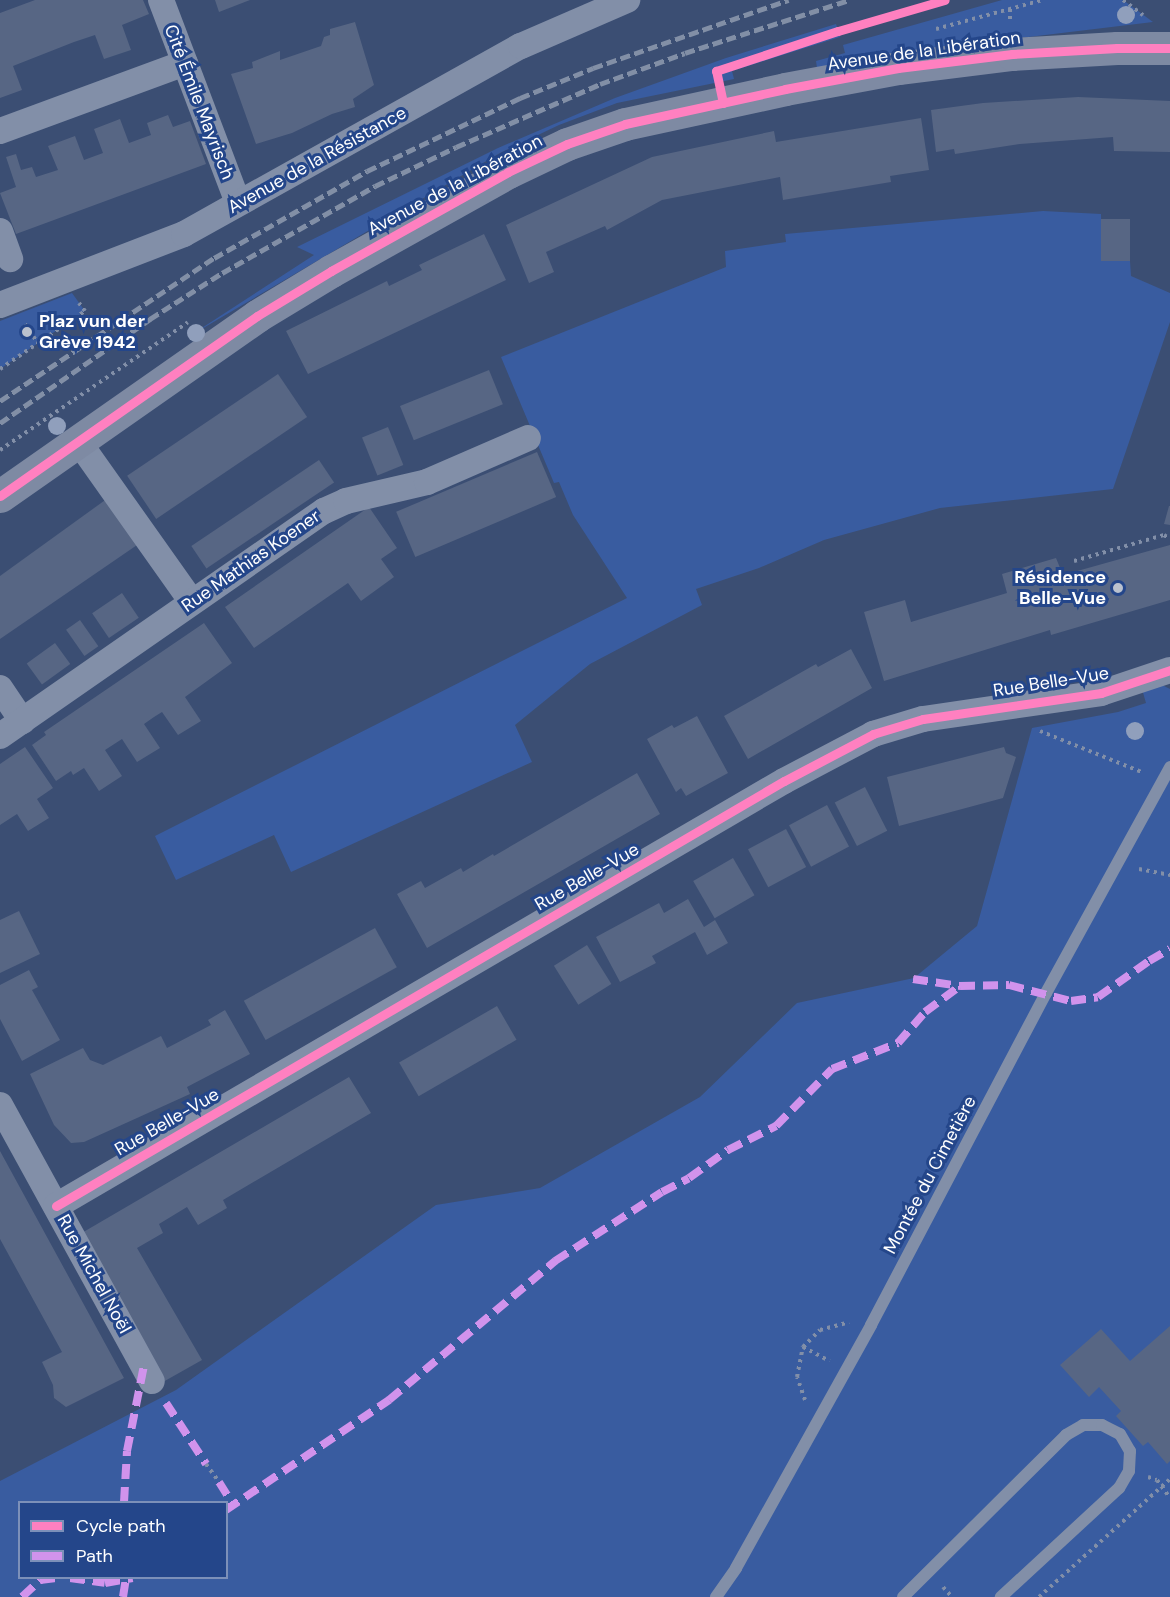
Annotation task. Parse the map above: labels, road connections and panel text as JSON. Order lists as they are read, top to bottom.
{
  "streets": {
    "street": [
      "Avenue de la Libération",
      "Cité Émile Mayrisch",
      "Avenue de la Résistance",
      "Rue Mathias Koener",
      "Rue Belle-Vue",
      "Rue Michel Noël"
    ],
    "lane": ["Montée du Cimetière"]
  },
  "crossings": [
    ["Cité Émile Mayrisch", "Avenue de la Résistance"],
    ["Rue Belle-Vue", "Rue Michel Noël"]
  ],
  "places": ["Plaz vun der Grève 1942", "Résidence Belle-Vue"],
  "legend": ["Cycle path", "Path"]
}
